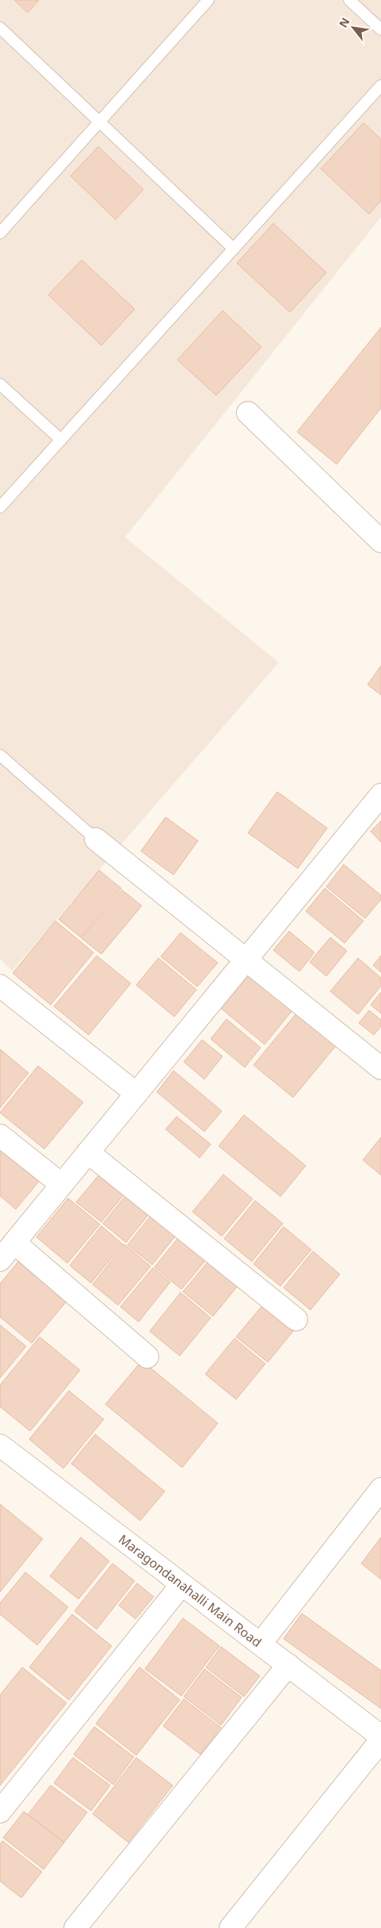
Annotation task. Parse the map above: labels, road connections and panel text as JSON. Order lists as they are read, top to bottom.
{
  "streets": {
    "street": ["Maragondanahalli Main Road"]
  },
  "north": "top left"
}
